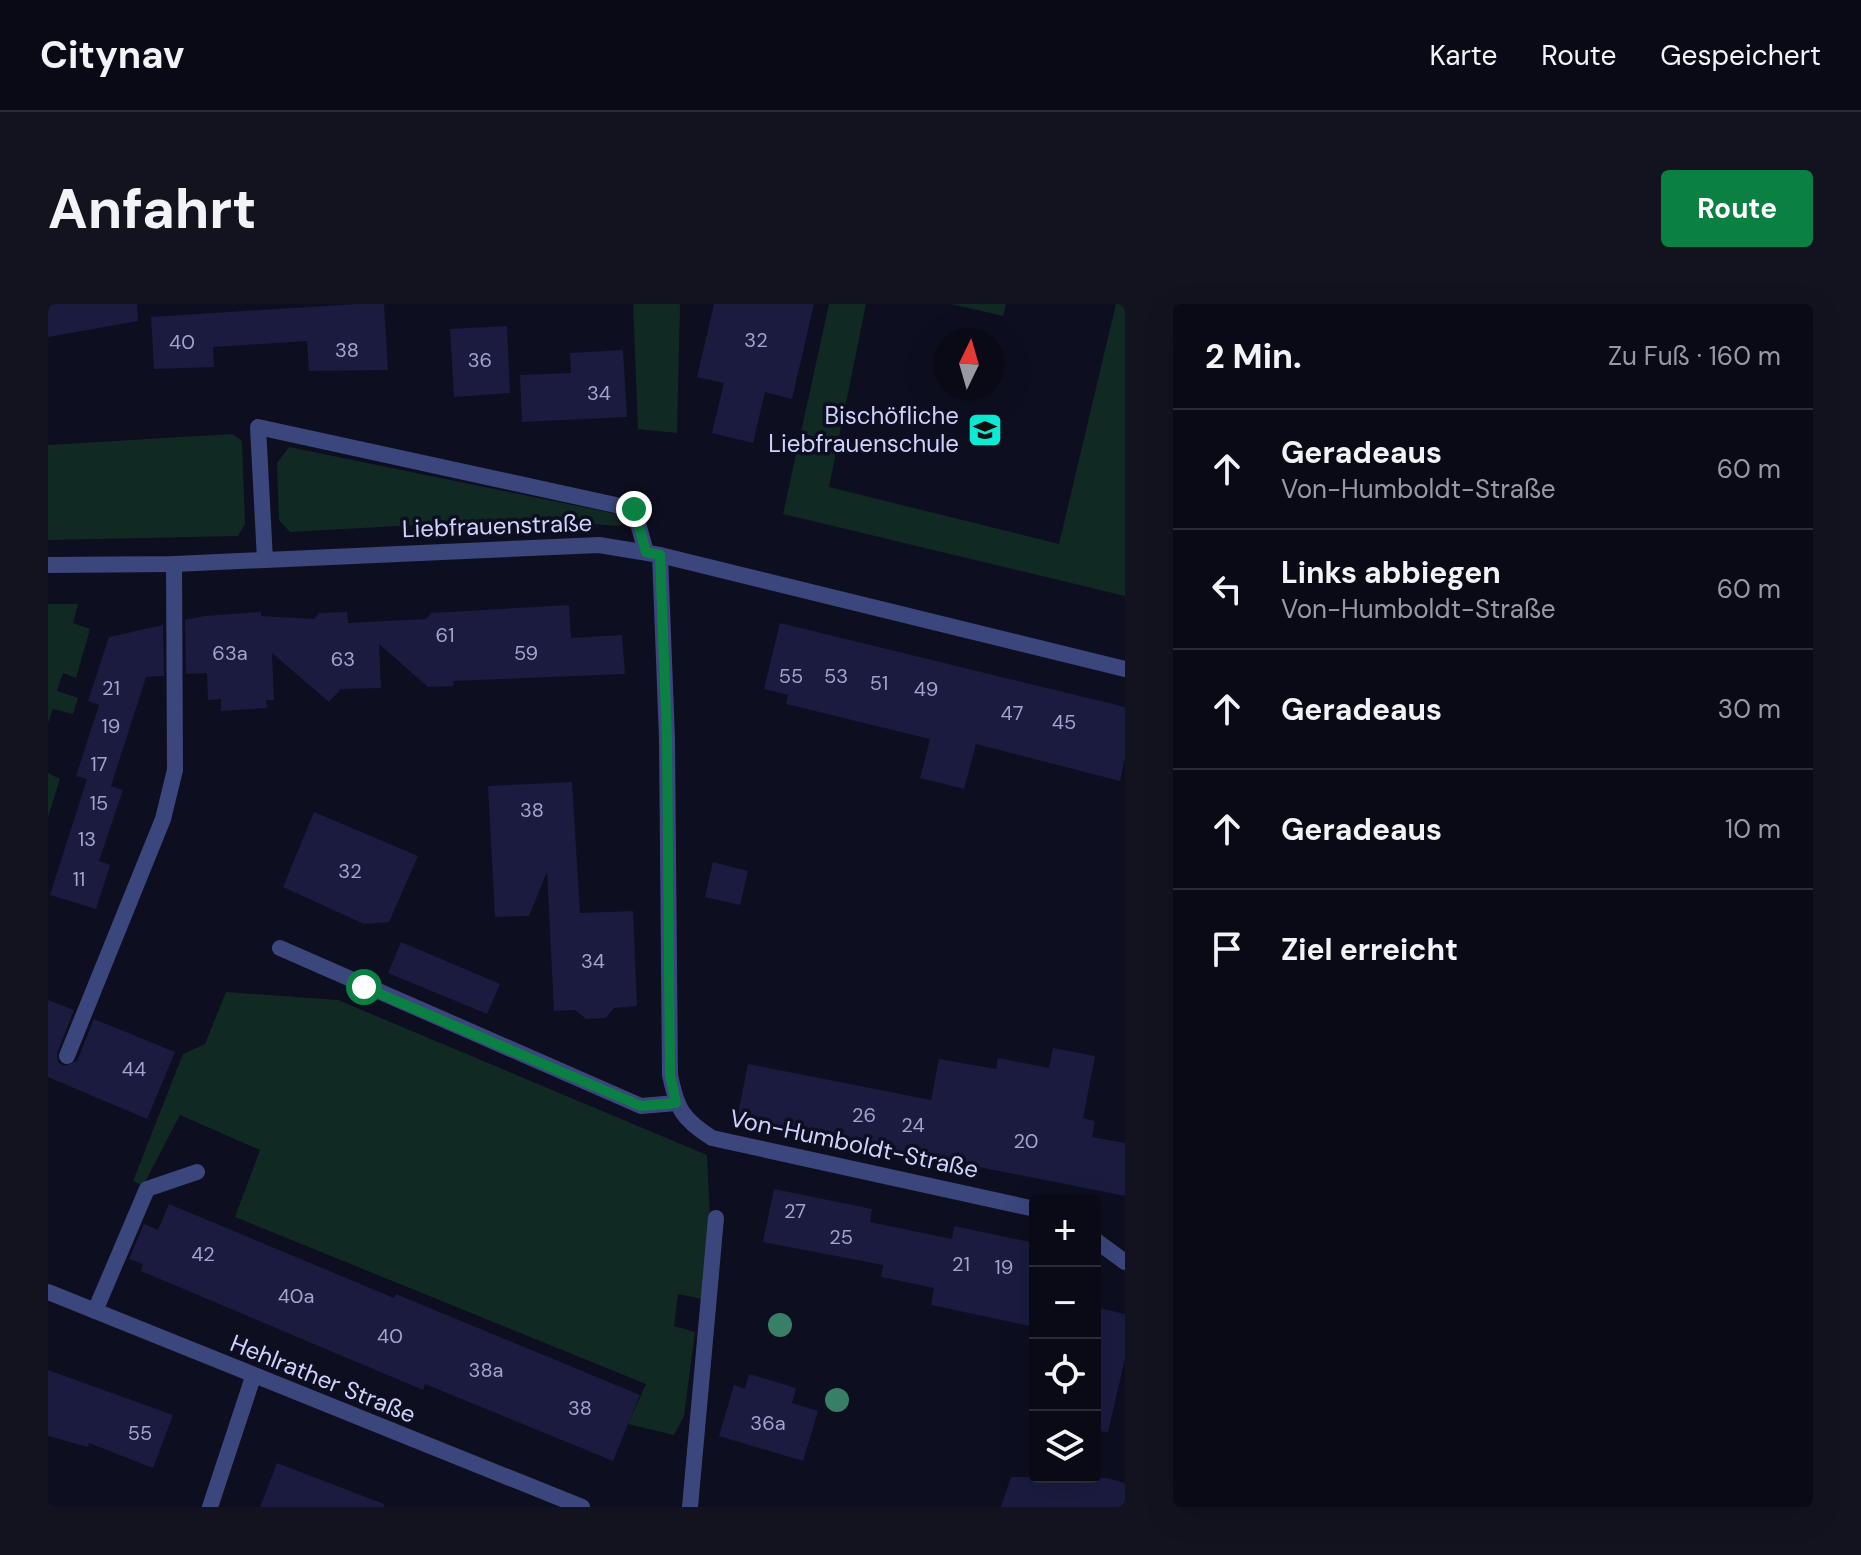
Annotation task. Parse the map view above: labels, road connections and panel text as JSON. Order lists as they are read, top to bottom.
{
  "streets": {
    "street": ["Liebfrauenstraße", "Von-Humboldt-Straße", "Hehlrather Straße"]
  },
  "places": {
    "school or university": ["Bischöfliche Liebfrauenschule"]
  },
  "house_numbers": [
    "32",
    "40",
    "38",
    "36",
    "34",
    "61",
    "63a",
    "59",
    "63",
    "55",
    "53",
    "51",
    "21",
    "49",
    "47",
    "45",
    "19",
    "17",
    "15",
    "38",
    "13",
    "32",
    "11",
    "34",
    "44",
    "26",
    "24",
    "20",
    "27",
    "25",
    "42",
    "21",
    "19",
    "40a",
    "40",
    "38a",
    "38",
    "36a",
    "55"
  ],
  "north": "top",
  "page": {
    "header": "Citynav",
    "nav": ["Karte", "Route", "Gespeichert"],
    "buttons": "Route",
    "title": "Anfahrt",
    "heading": ["2 Min.", "Zu Fuß · 160 m"],
    "list": [
      ["Geradeaus", "Von-Humboldt-Straße", "60 m"],
      ["Links abbiegen", "Von-Humboldt-Straße", "60 m"],
      ["Geradeaus", "30 m"],
      ["Geradeaus", "10 m"],
      "Ziel erreicht"
    ],
    "map_buttons": ["+", "−"]
  }
}
